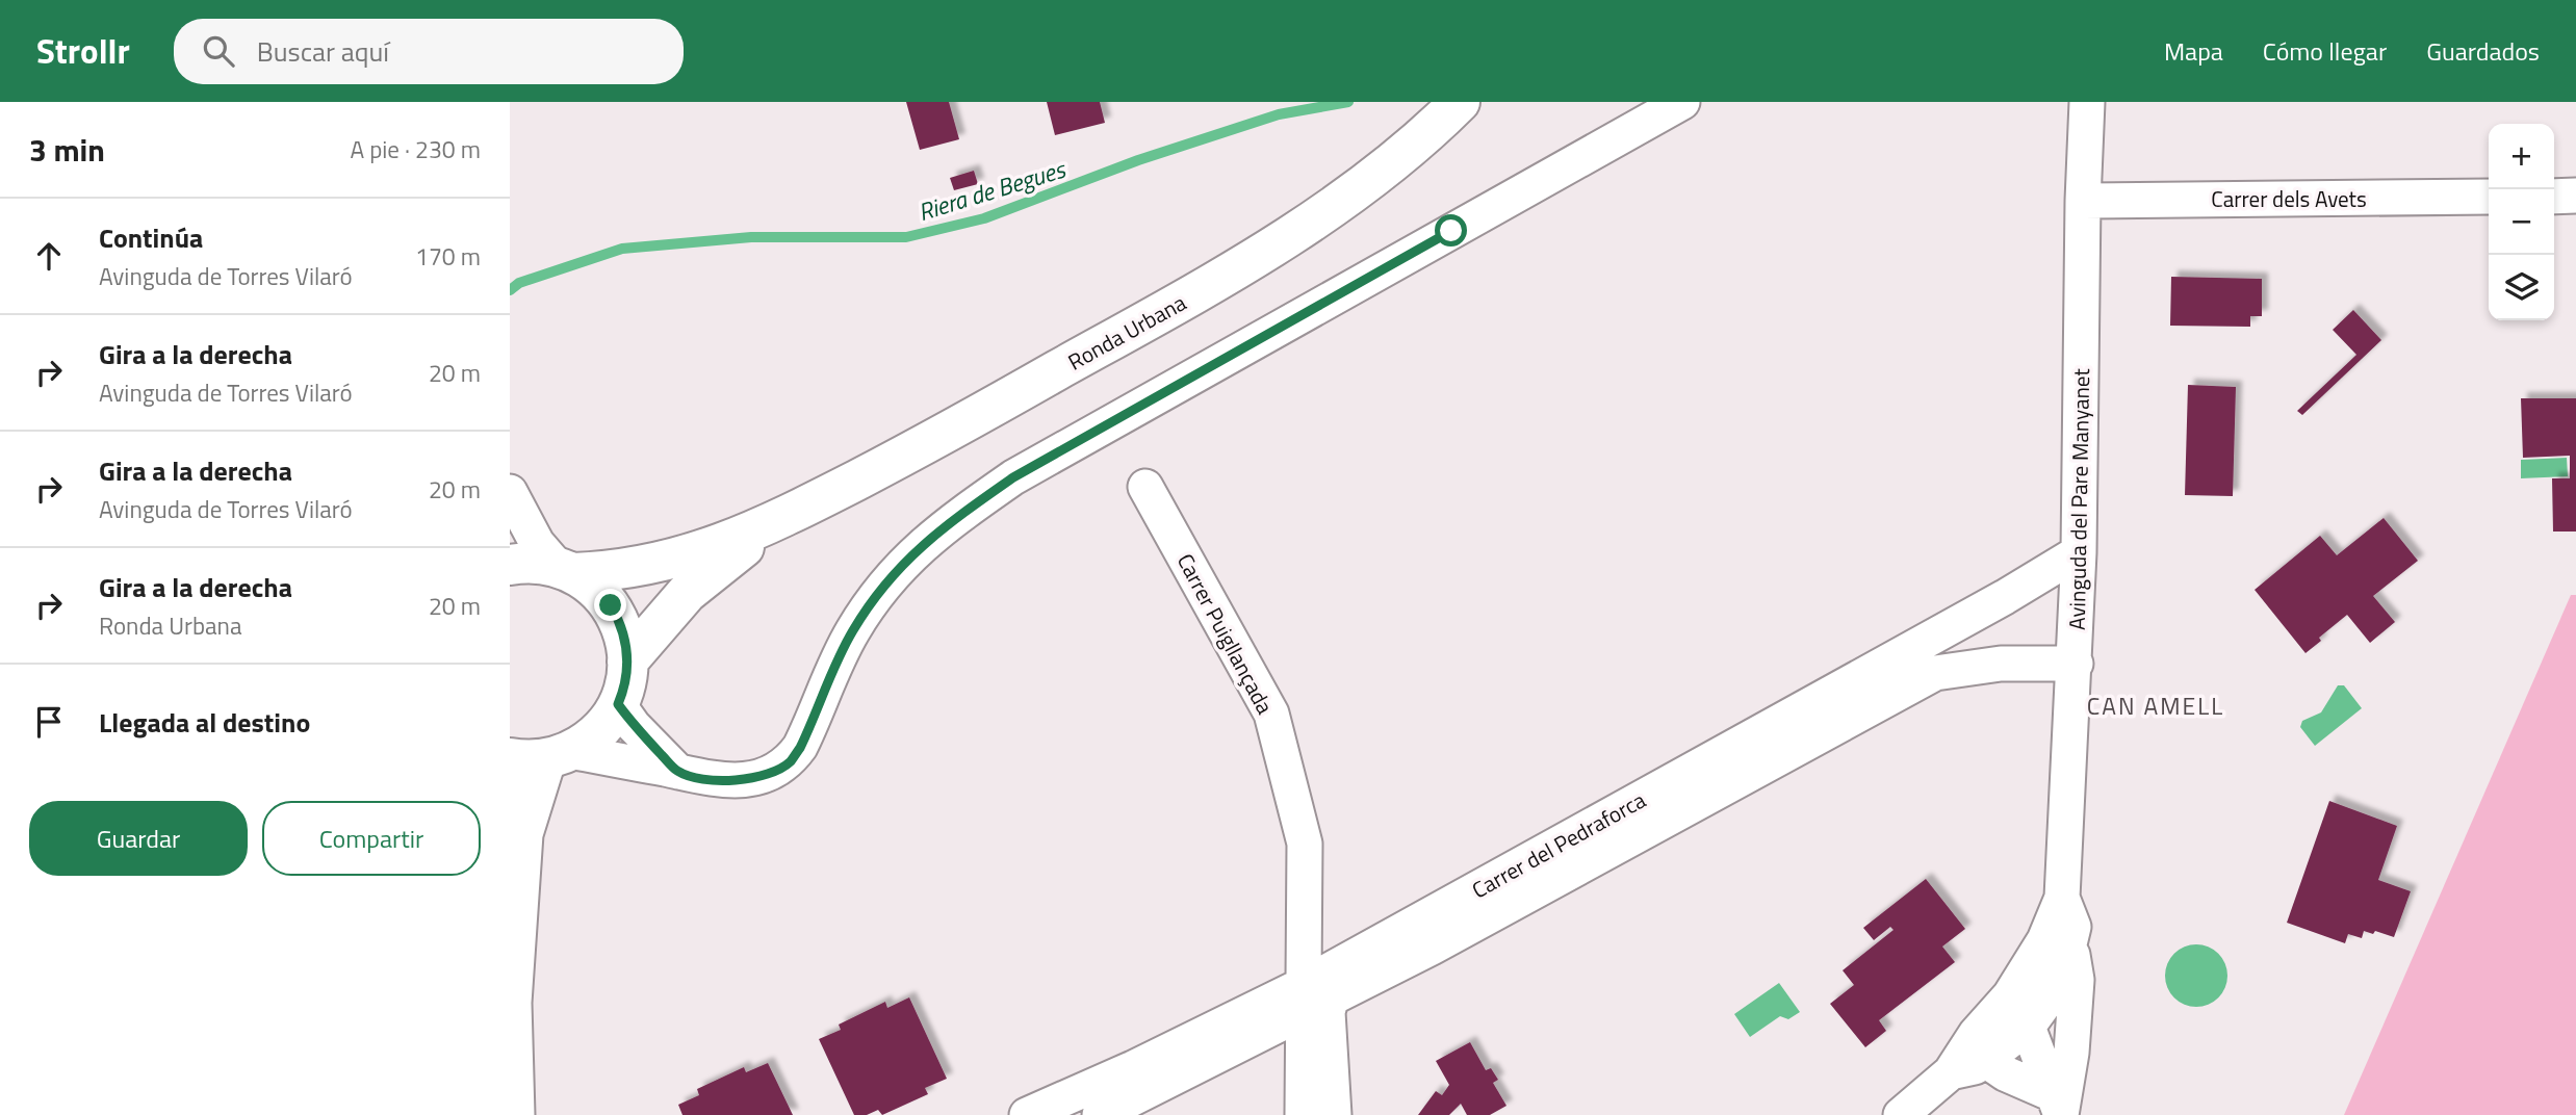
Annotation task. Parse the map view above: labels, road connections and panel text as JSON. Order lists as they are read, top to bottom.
{
  "streets": {
    "main road": ["Ronda Urbana"],
    "street": [
      "Carrer dels Avets",
      "Avinguda del Pare Manyanet",
      "Carrer Puigllançada",
      "Carrer del Pedraforca"
    ]
  },
  "crossings": [
    ["Carrer dels Avets", "Avinguda del Pare Manyanet"],
    ["Avinguda del Pare Manyanet", "Carrer del Pedraforca"],
    ["Carrer Puigllançada", "Carrer del Pedraforca"]
  ],
  "districts": ["CAN AMELL"],
  "water": ["Riera de Begues"],
  "page": {
    "header": "Strollr",
    "search": "Buscar aquí",
    "nav": ["Mapa", "Cómo llegar", "Guardados"],
    "heading": ["3 min", "A pie · 230 m"],
    "map_buttons": ["+", "−"],
    "list": [
      ["Continúa", "Avinguda de Torres Vilaró", "170 m"],
      ["Gira a la derecha", "Avinguda de Torres Vilaró", "20 m"],
      ["Gira a la derecha", "Avinguda de Torres Vilaró", "20 m"],
      ["Gira a la derecha", "Ronda Urbana", "20 m"],
      "Llegada al destino"
    ],
    "buttons": ["Guardar", "Compartir"]
  }
}
